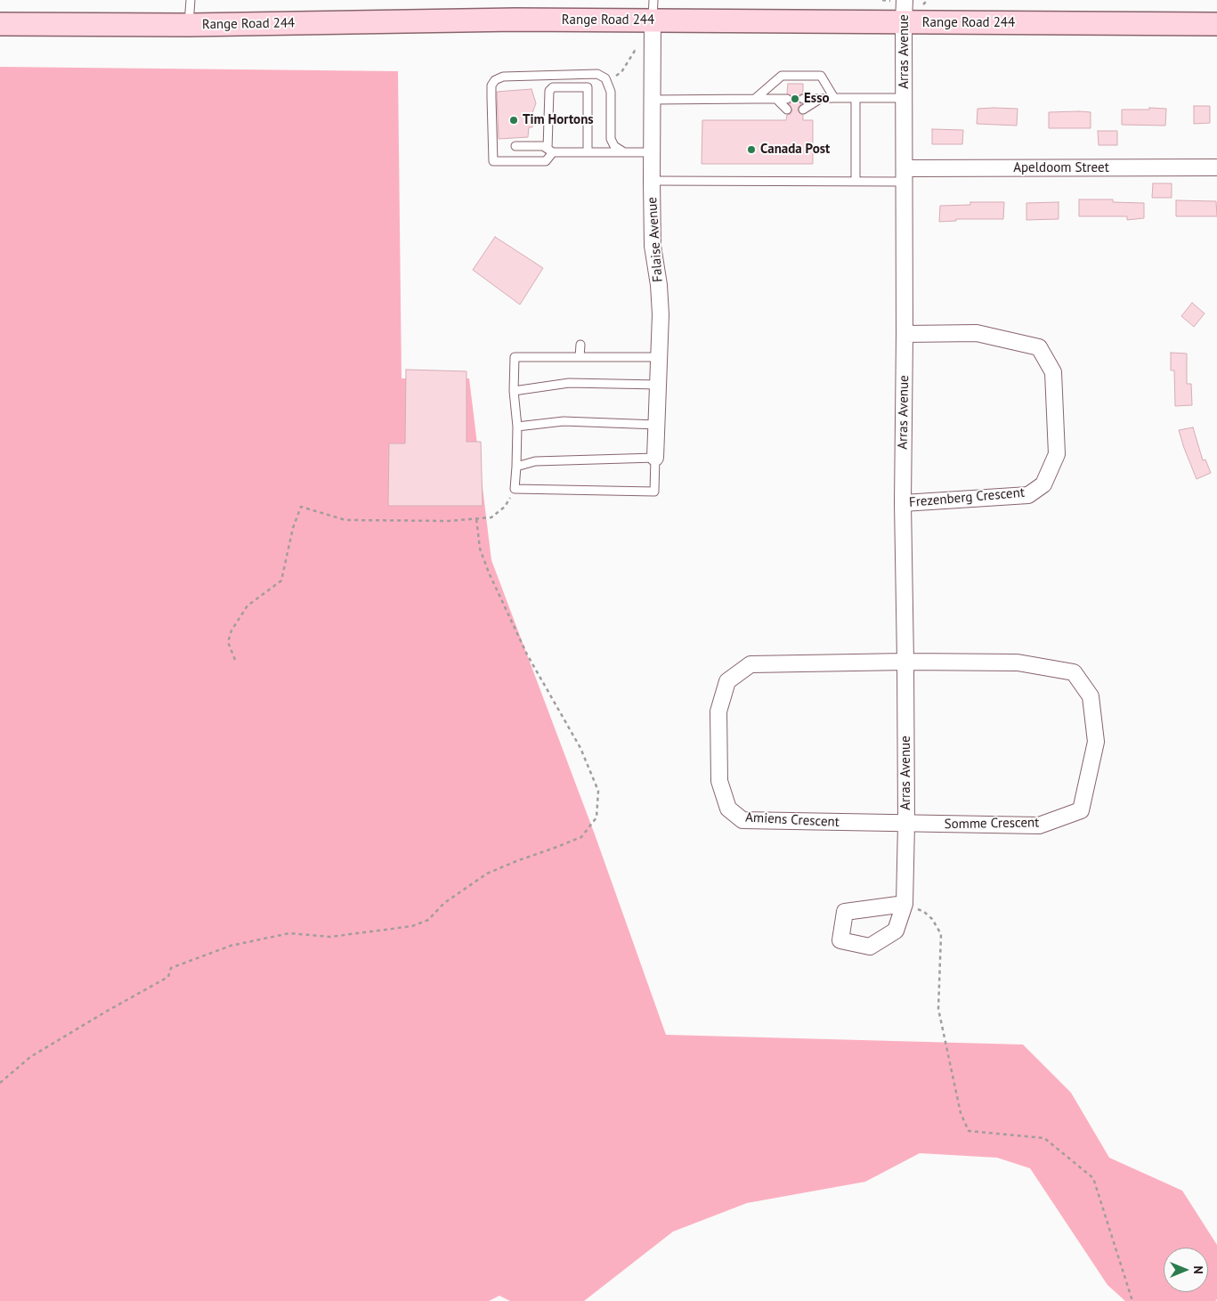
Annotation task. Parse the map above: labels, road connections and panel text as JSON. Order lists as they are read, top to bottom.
{
  "streets": {
    "street": [
      "Range Road 244",
      "Arras Avenue",
      "Apeldoom Street",
      "Falaise Avenue",
      "Frezenberg Crescent",
      "Amiens Crescent",
      "Somme Crescent"
    ]
  },
  "crossings": [
    ["Range Road 244", "Arras Avenue"],
    ["Range Road 244", "Falaise Avenue"],
    ["Arras Avenue", "Apeldoom Street"],
    ["Arras Avenue", "Frezenberg Crescent"],
    ["Arras Avenue", "Amiens Crescent"],
    ["Arras Avenue", "Somme Crescent"],
    ["Amiens Crescent", "Somme Crescent"]
  ],
  "places": ["Esso", "Tim Hortons", "Canada Post"],
  "north": "right"
}
